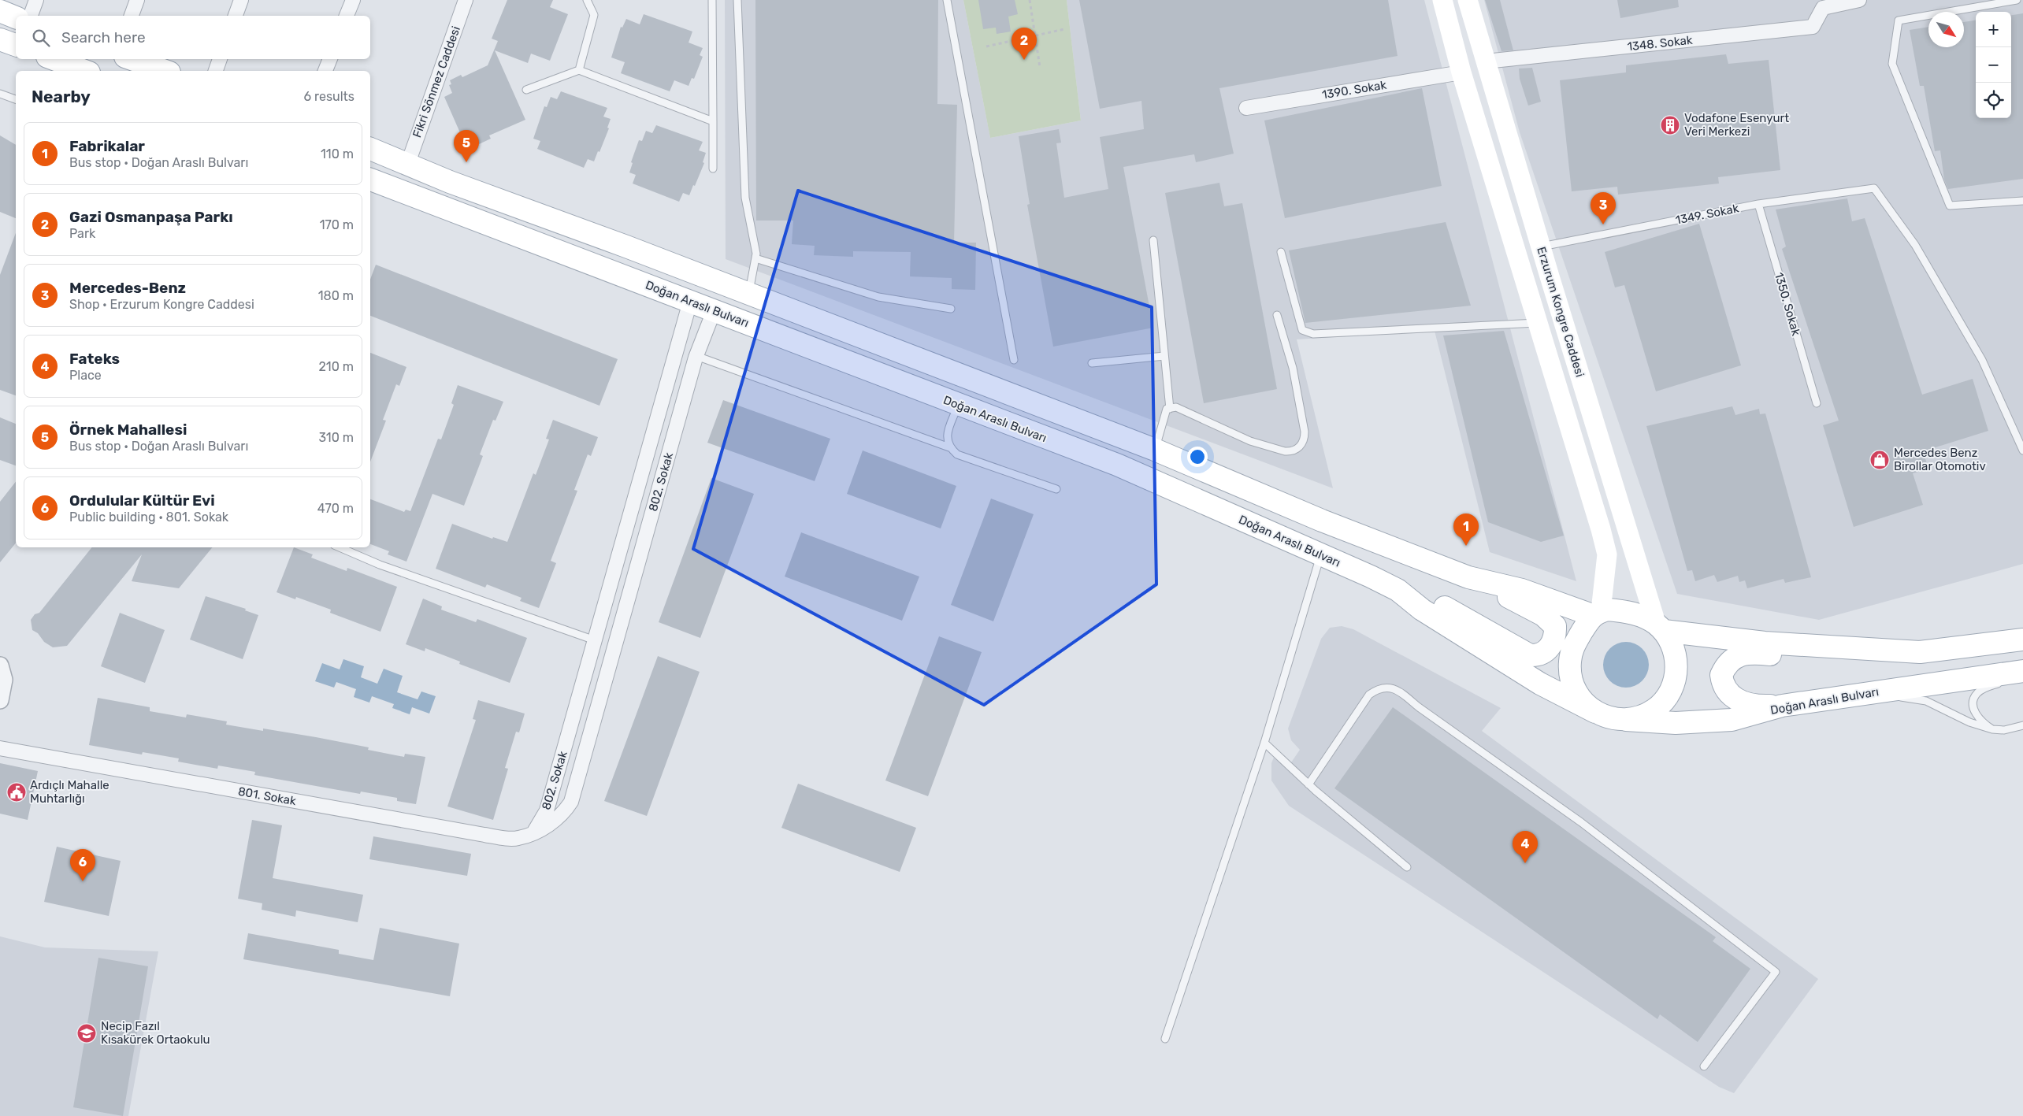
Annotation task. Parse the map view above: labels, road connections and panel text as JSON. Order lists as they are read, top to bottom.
{
  "streets": {
    "main road": ["Doğan Araslı Bulvarı", "Erzurum Kongre Caddesi"],
    "street": [
      "1348. Sokak",
      "Fikri Sönmez Caddesi",
      "1390. Sokak",
      "802. Sokak",
      "801. Sokak"
    ],
    "lane": ["1349. Sokak", "1350. Sokak"]
  },
  "crossings": [
    ["1348. Sokak", "Erzurum Kongre Caddesi"],
    ["1349. Sokak", "1350. Sokak"],
    ["1349. Sokak", "Erzurum Kongre Caddesi"],
    ["Doğan Araslı Bulvarı", "Erzurum Kongre Caddesi"],
    ["Doğan Araslı Bulvarı", "802. Sokak"],
    ["802. Sokak", "801. Sokak"]
  ],
  "places": {
    "building": ["Vodafone Esenyurt Veri Merkezi"],
    "shop": ["Mercedes Benz Birollar Otomotiv"],
    "public building": ["Ardıçlı Mahalle Muhtarlığı"],
    "school or university": ["Necip Fazıl Kısakürek Ortaokulu"]
  },
  "north": "bottom right",
  "page": {
    "map_buttons": ["+", "−"],
    "search": "Search here",
    "pins": [
      "2",
      "5",
      "3",
      "1",
      "4",
      "6"
    ],
    "heading": ["Nearby", "6 results"],
    "list": [
      {
        "mark": "1",
        "name": "Fabrikalar",
        "note": "Bus stop · Doğan Araslı Bulvarı",
        "value": "110 m"
      },
      {
        "mark": "2",
        "name": "Gazi Osmanpaşa Parkı",
        "note": "Park",
        "value": "170 m"
      },
      {
        "mark": "3",
        "name": "Mercedes-Benz",
        "note": "Shop · Erzurum Kongre Caddesi",
        "value": "180 m"
      },
      {
        "mark": "4",
        "name": "Fateks",
        "note": "Place",
        "value": "210 m"
      },
      {
        "mark": "5",
        "name": "Örnek Mahallesi",
        "note": "Bus stop · Doğan Araslı Bulvarı",
        "value": "310 m"
      },
      {
        "mark": "6",
        "name": "Ordulular Kültür Evi",
        "note": "Public building · 801. Sokak",
        "value": "470 m"
      }
    ]
  }
}
